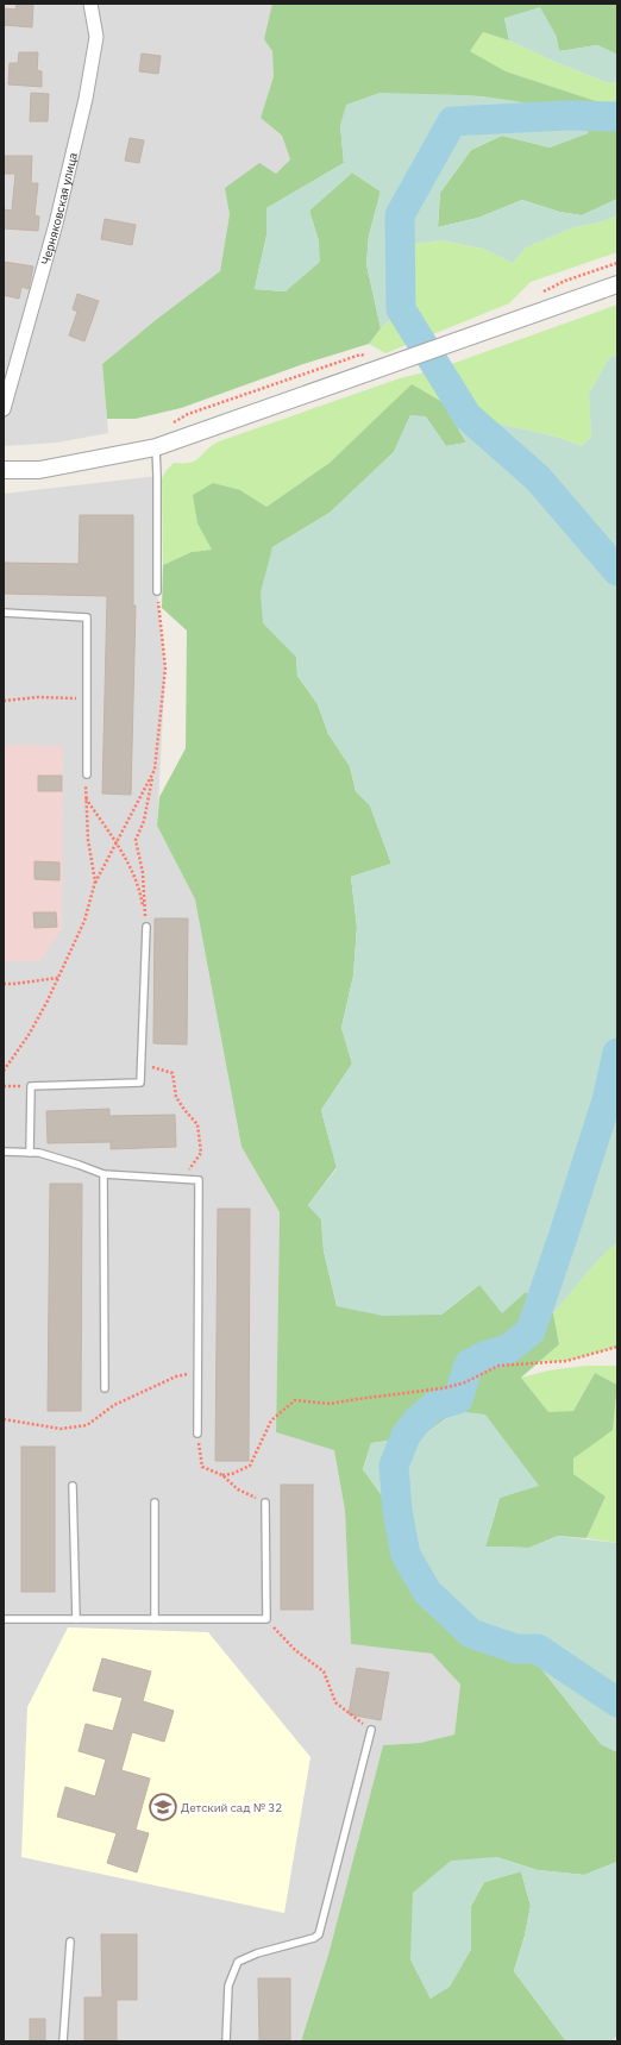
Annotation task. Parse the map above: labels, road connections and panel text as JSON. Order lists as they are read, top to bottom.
{
  "streets": {
    "street": ["Черняковская улица"]
  },
  "places": {
    "school or university": ["Детский сад № 32"]
  }
}
